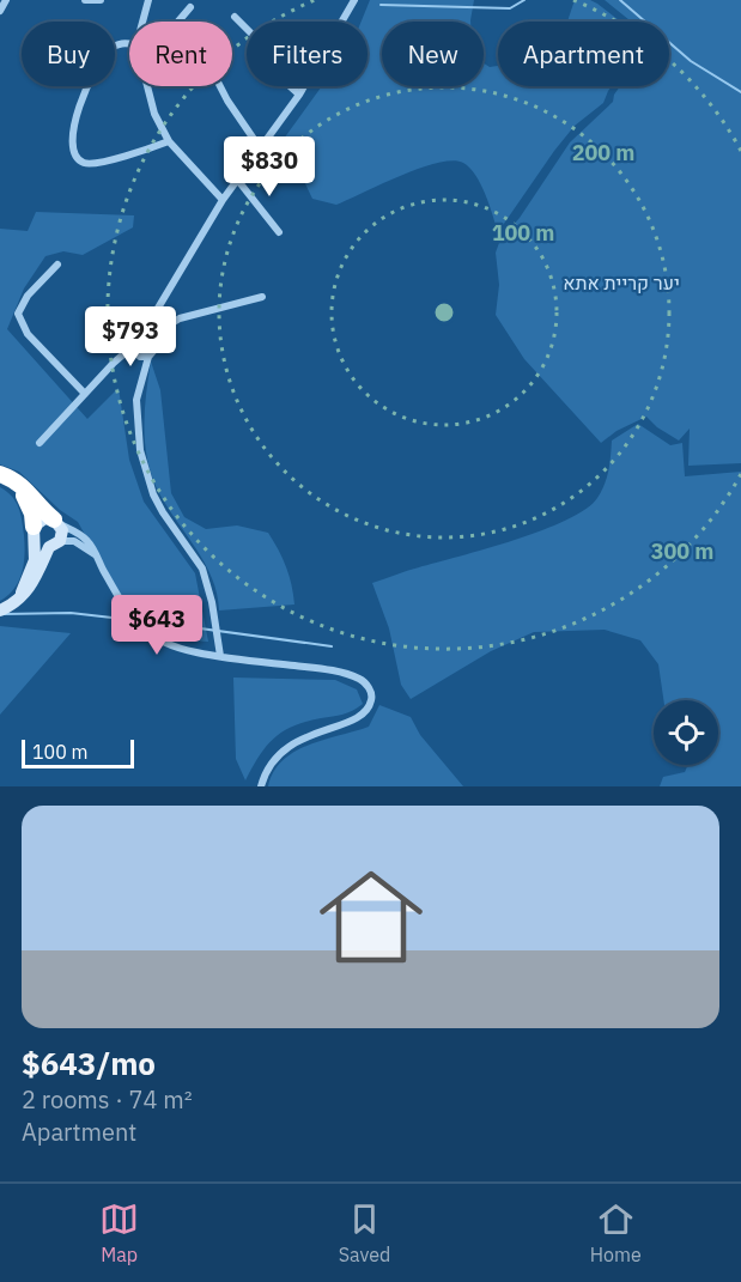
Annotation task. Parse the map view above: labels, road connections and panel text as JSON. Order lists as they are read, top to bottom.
{
  "parks": ["יער קריית אתא"],
  "scale_bar": "100 m",
  "page": {
    "chip": [
      "Buy",
      "Rent",
      "Filters",
      "New",
      "Apartment"
    ],
    "price": ["$830", "$793", "$643"],
    "scale": "100 m",
    "list": [
      {
        "name": "$643/mo",
        "note": "2 rooms · 74 m² · Apartment"
      }
    ],
    "tabs": ["Map", "Saved", "Home"]
  },
  "rings": ["200 m", "100 m", "300 m"]
}
